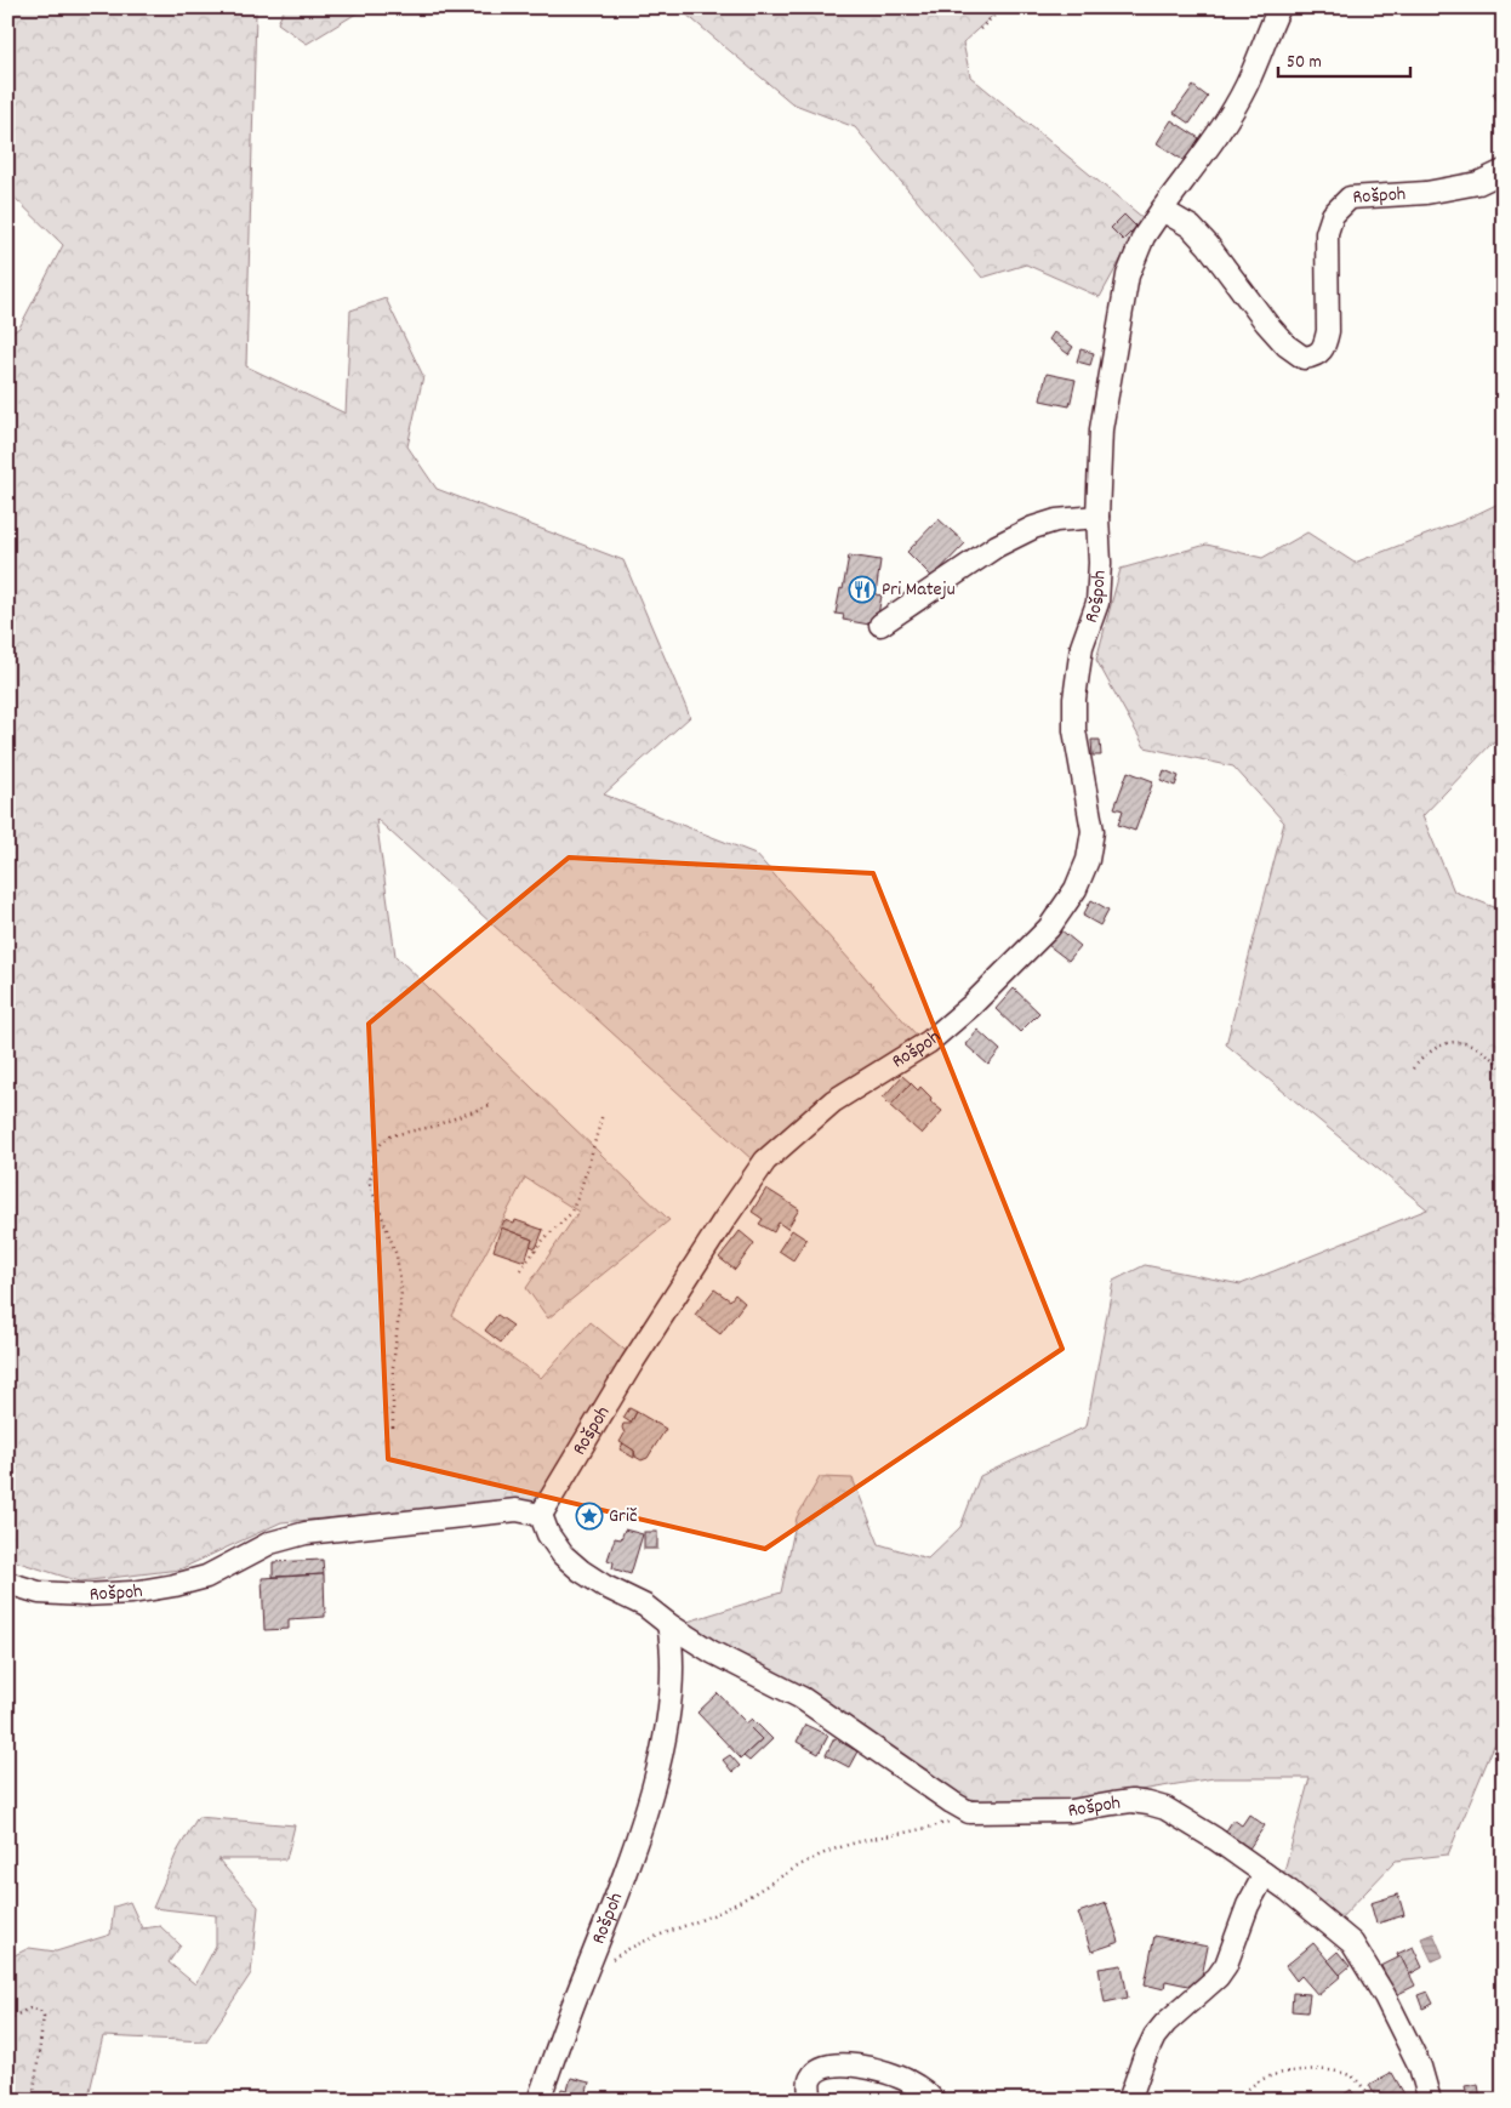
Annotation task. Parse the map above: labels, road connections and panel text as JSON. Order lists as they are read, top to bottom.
{
  "streets": {
    "street": ["Rošpoh"]
  },
  "places": {
    "restaurant": ["Pri Mateju"],
    "place": ["Grič"]
  },
  "scale_bar": "50 m"
}
